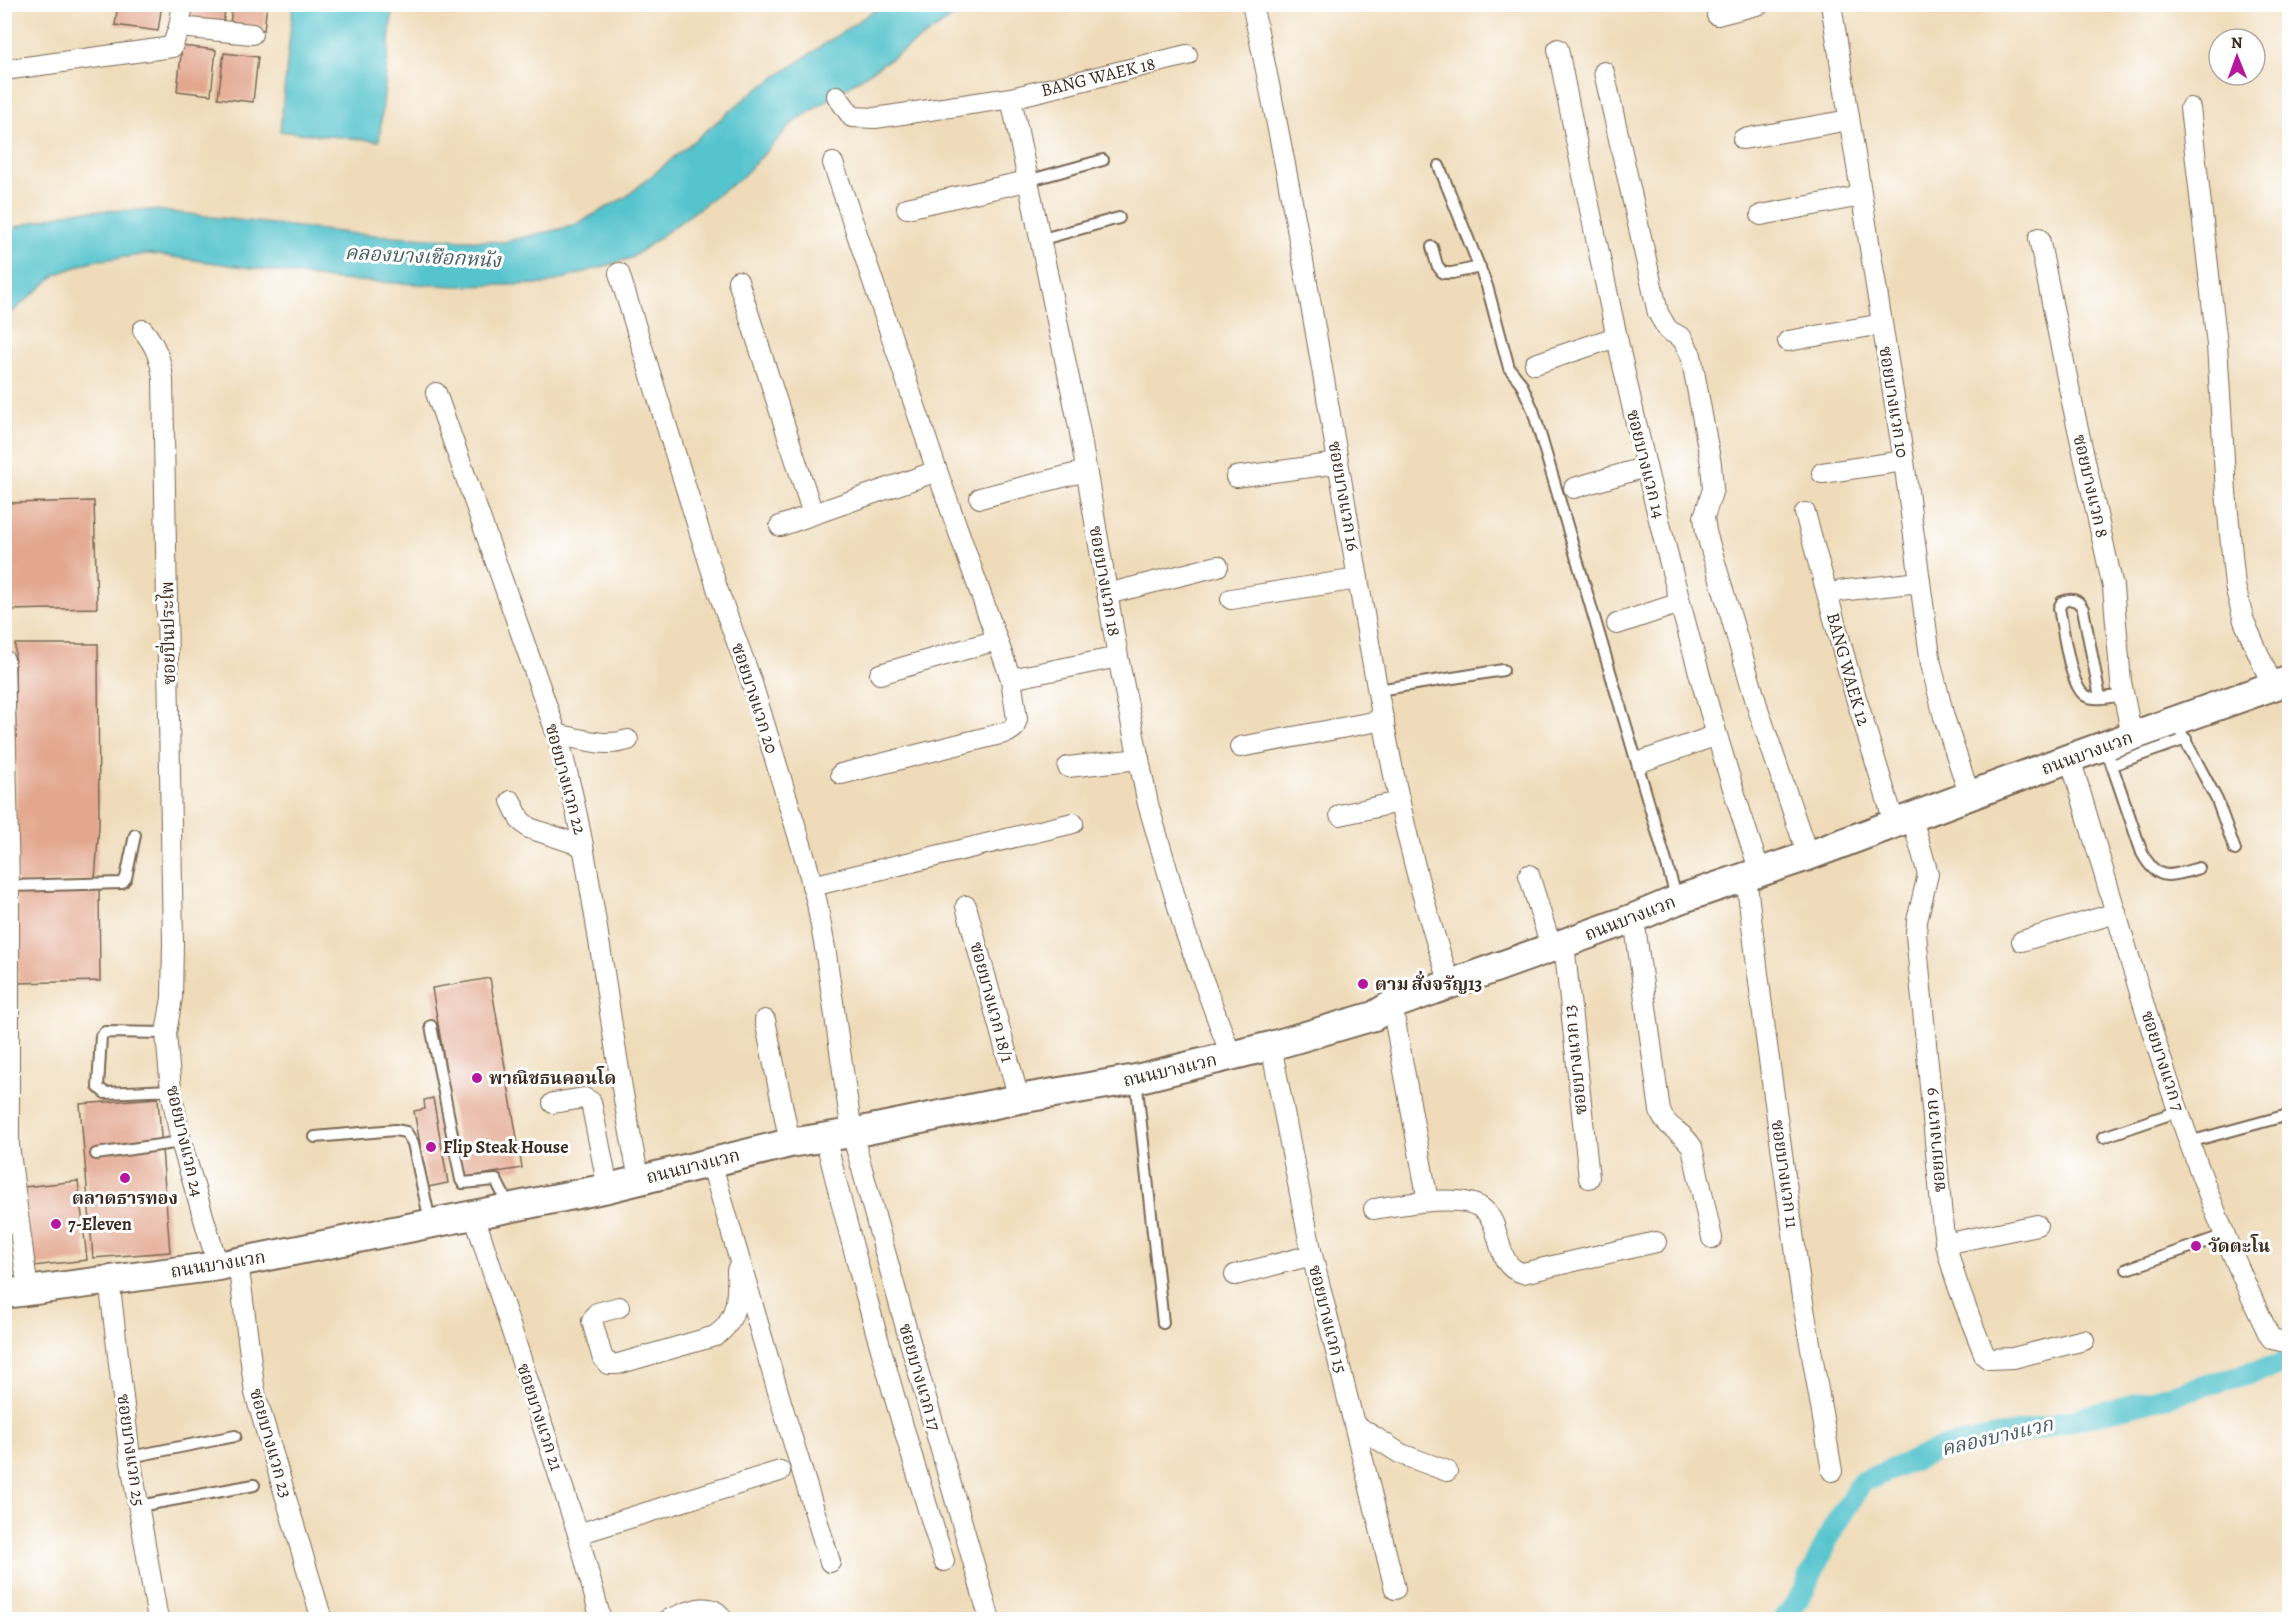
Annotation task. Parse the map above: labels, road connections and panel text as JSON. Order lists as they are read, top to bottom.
{
  "streets": {
    "main road": ["ถนนบางแวก"],
    "street": [
      "BANG WAEK 18",
      "ซอยบางแวก 10",
      "ซอยบางแวก 14",
      "ซอยบางแวก 8",
      "ซอยบางแวก 16",
      "ซอยบางแวก 18",
      "ซอยปิ่นประไพ",
      "BANG WAEK 12",
      "ซอยบางแวก 20",
      "ซอยบางแวก 22",
      "ซอยบางแวก 18/1",
      "ซอยบางแวก 13",
      "ซอยบางแวก 7",
      "ซอยบางแวก 9",
      "ซอยบางแวก 24",
      "ซอยบางแวก 11",
      "ซอยบางแวก 15",
      "ซอยบางแวก 17",
      "ซอยบางแวก 21",
      "ซอยบางแวก 23",
      "ซอยบางแวก 25"
    ]
  },
  "crossings": [
    ["BANG WAEK 18", "ซอยบางแวก 18"],
    ["ซอยบางแวก 10", "ถนนบางแวก"],
    ["ซอยบางแวก 14", "ถนนบางแวก"],
    ["ซอยบางแวก 14", "ซอยบางแวก 11"],
    ["ซอยบางแวก 8", "ถนนบางแวก"],
    ["ซอยบางแวก 16", "ถนนบางแวก"],
    ["ซอยบางแวก 18", "ถนนบางแวก"],
    ["ซอยปิ่นประไพ", "ซอยบางแวก 24"],
    ["BANG WAEK 12", "ถนนบางแวก"],
    ["BANG WAEK 12", "ซอยบางแวก 9"],
    ["ซอยบางแวก 20", "ถนนบางแวก"],
    ["ซอยบางแวก 20", "ซอยบางแวก 17"],
    ["ถนนบางแวก", "ซอยบางแวก 22"],
    ["ถนนบางแวก", "ซอยบางแวก 18/1"],
    ["ถนนบางแวก", "ซอยบางแวก 13"],
    ["ถนนบางแวก", "ซอยบางแวก 7"],
    ["ถนนบางแวก", "ซอยบางแวก 9"],
    ["ถนนบางแวก", "ซอยบางแวก 24"],
    ["ถนนบางแวก", "ซอยบางแวก 11"],
    ["ถนนบางแวก", "ซอยบางแวก 15"],
    ["ถนนบางแวก", "ซอยบางแวก 17"],
    ["ถนนบางแวก", "ซอยบางแวก 21"],
    ["ถนนบางแวก", "ซอยบางแวก 23"],
    ["ถนนบางแวก", "ซอยบางแวก 25"],
    ["ซอยบางแวก 24", "ซอยบางแวก 23"]
  ],
  "water": ["คลองบางเชือกหนัง", "คลองบางแวก"],
  "places": [
    "ตาม สั่งจรัญ13",
    "พาณิชธนคอนโด",
    "Flip Steak House",
    "ตลาดธารทอง",
    "7-Eleven",
    "วัดตะโน"
  ],
  "north": "top"
}
